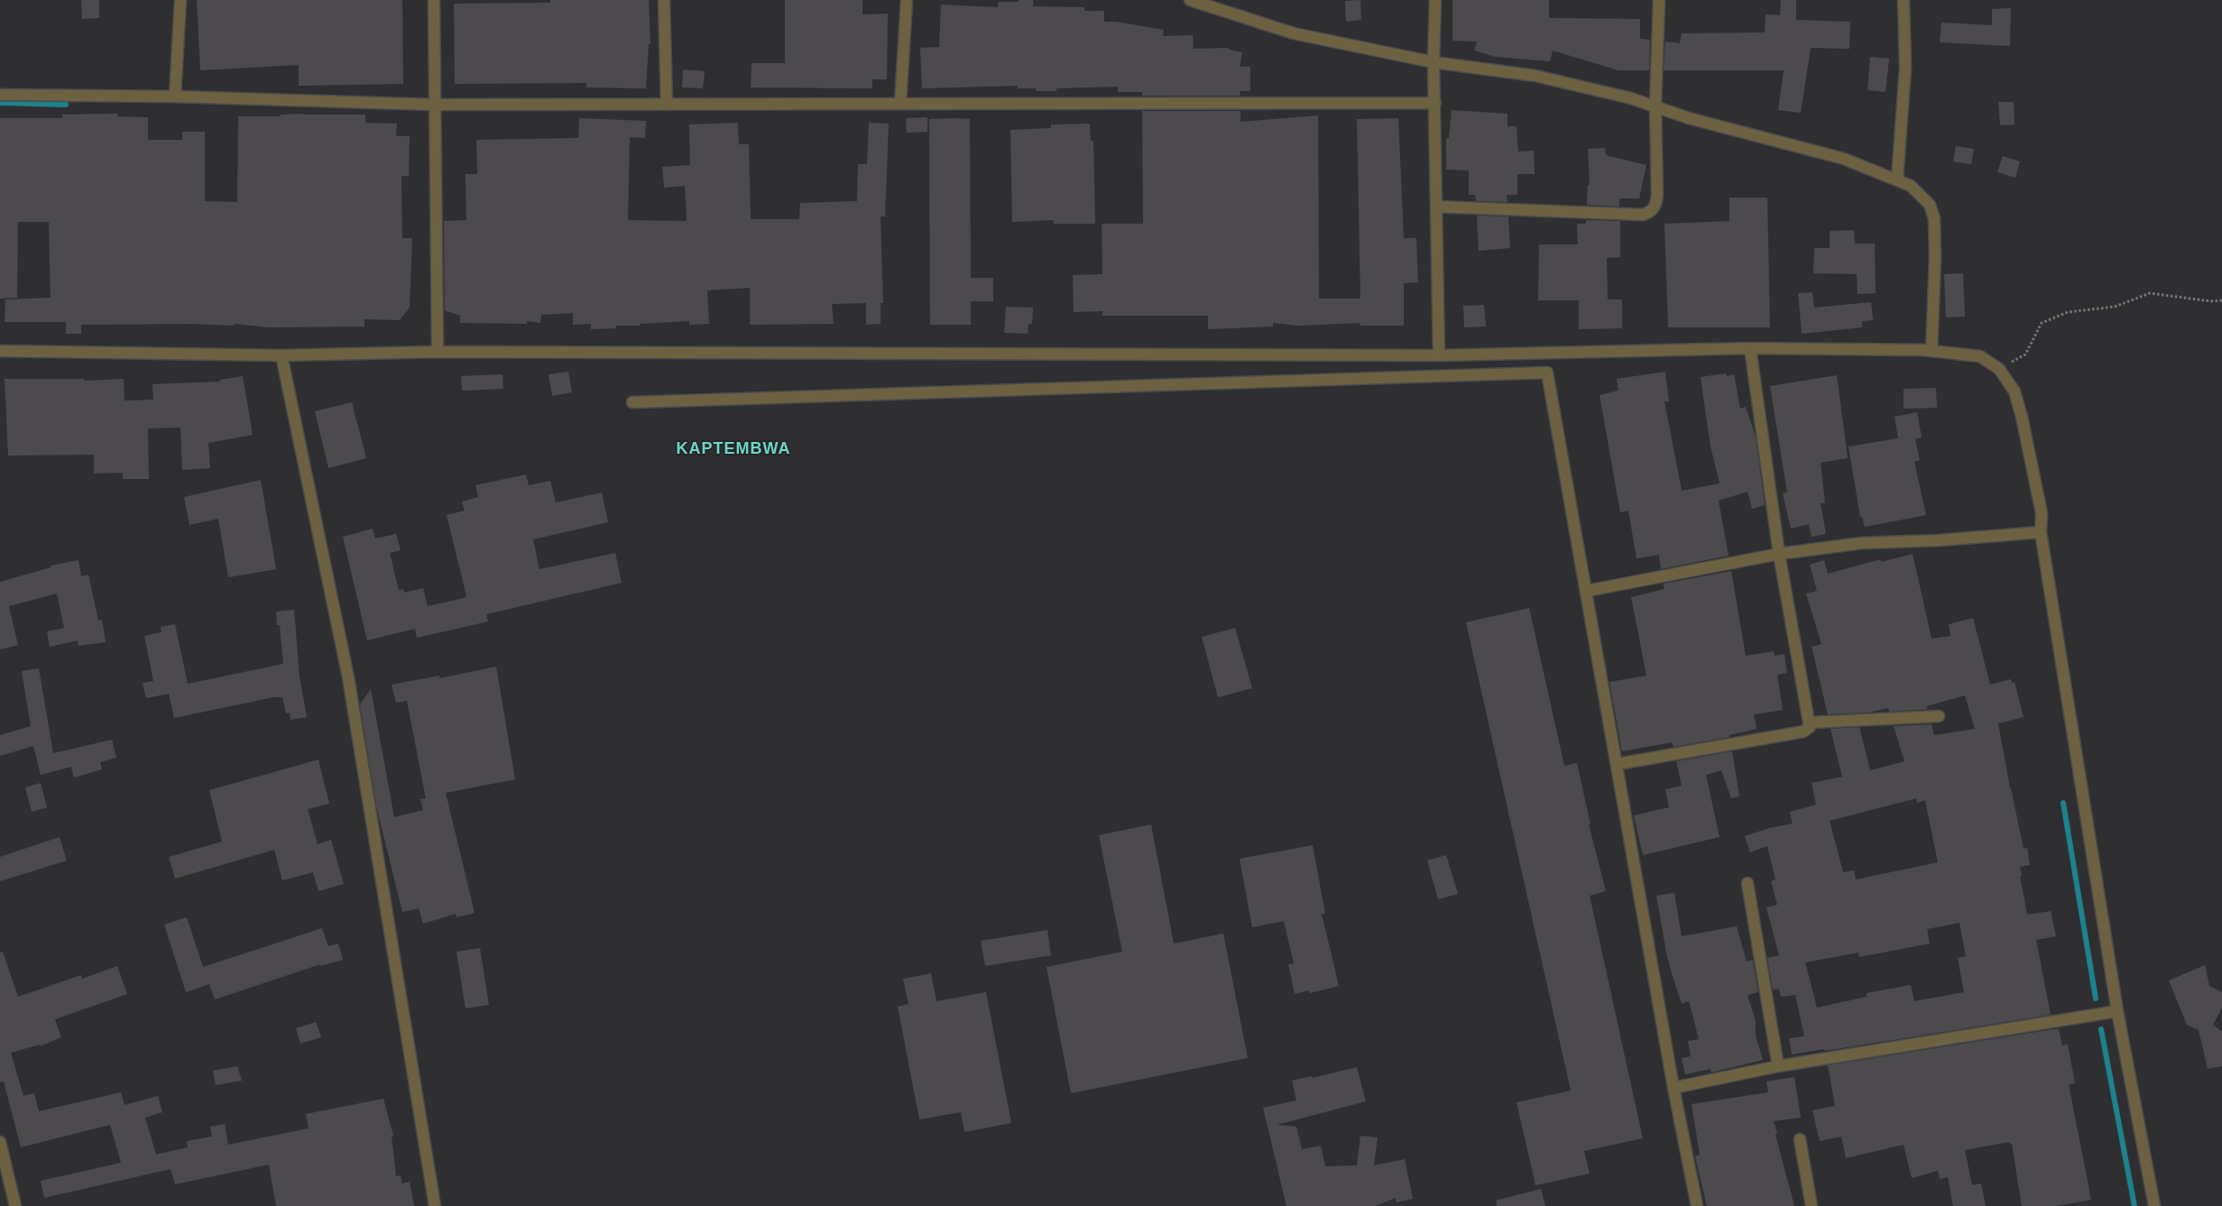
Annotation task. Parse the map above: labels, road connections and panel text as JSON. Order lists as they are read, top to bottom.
{
  "districts": ["KAPTEMBWA"]
}
